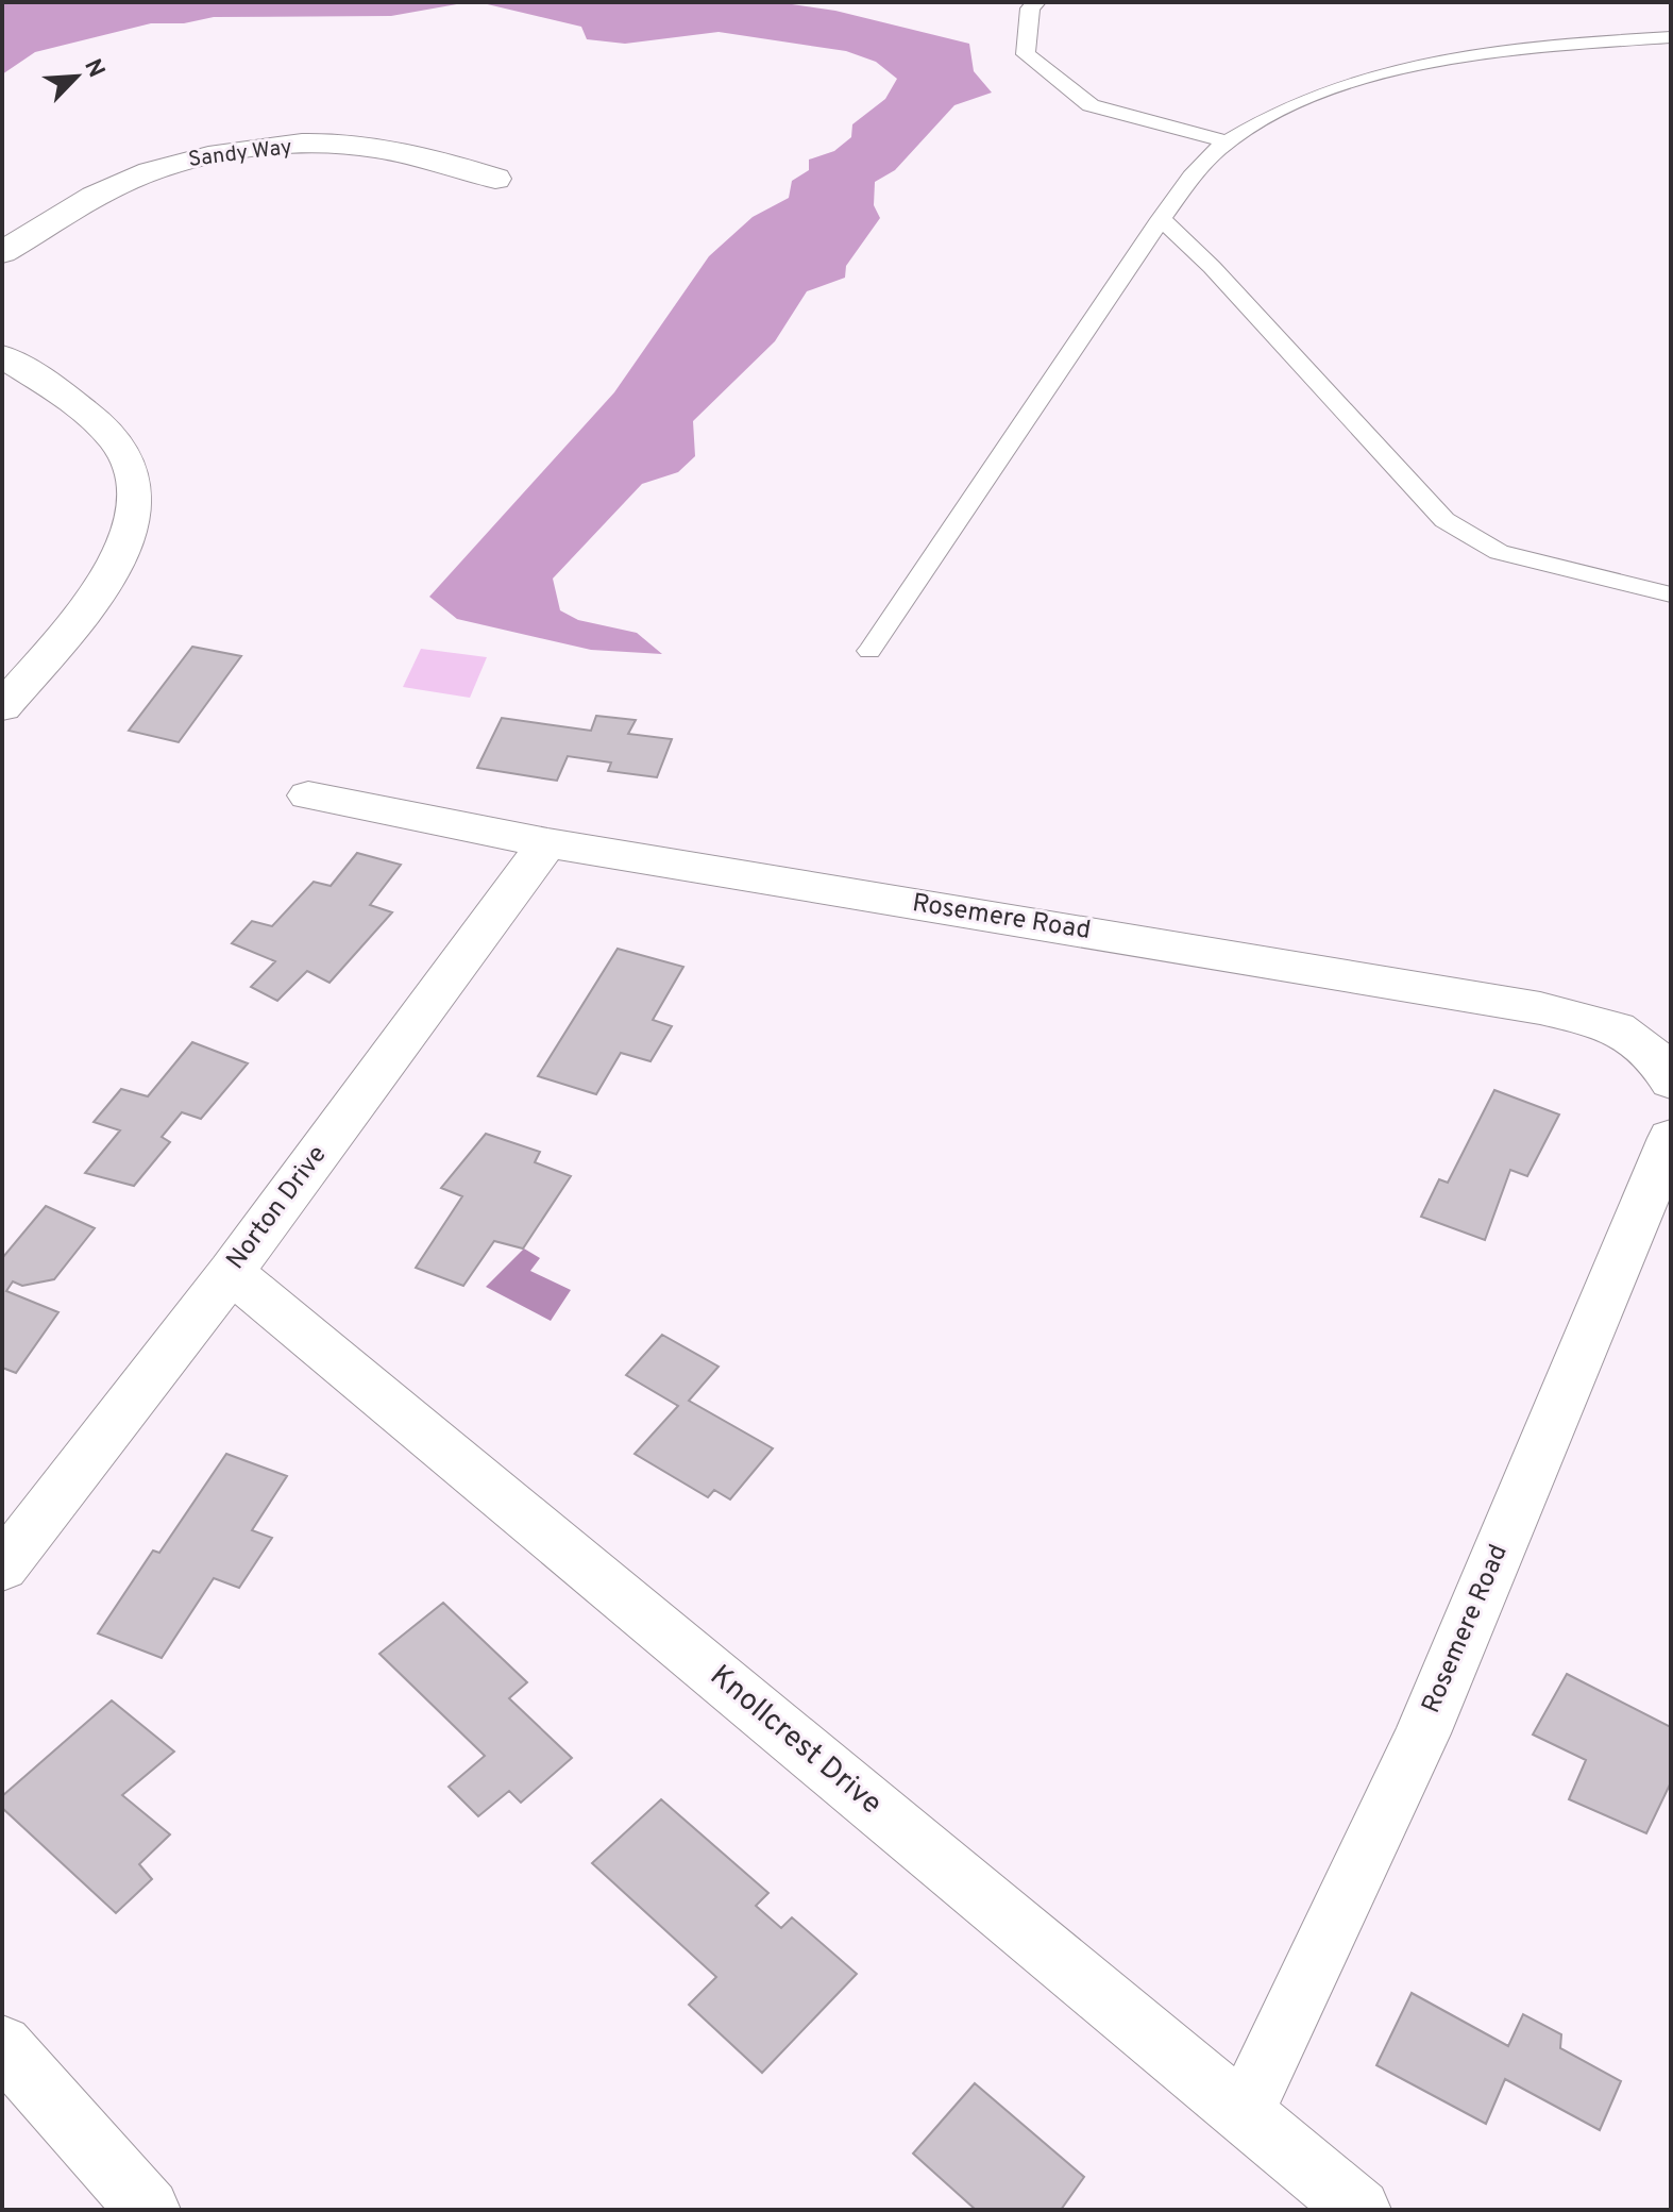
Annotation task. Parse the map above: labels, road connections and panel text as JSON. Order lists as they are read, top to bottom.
{
  "streets": {
    "street": [
      "Sandy Way",
      "Rosemere Road",
      "Norton Drive",
      "Knollcrest Drive"
    ]
  },
  "crossings": [
    ["Rosemere Road", "Norton Drive"],
    ["Rosemere Road", "Knollcrest Drive"],
    ["Norton Drive", "Knollcrest Drive"]
  ],
  "north": "top right"
}
